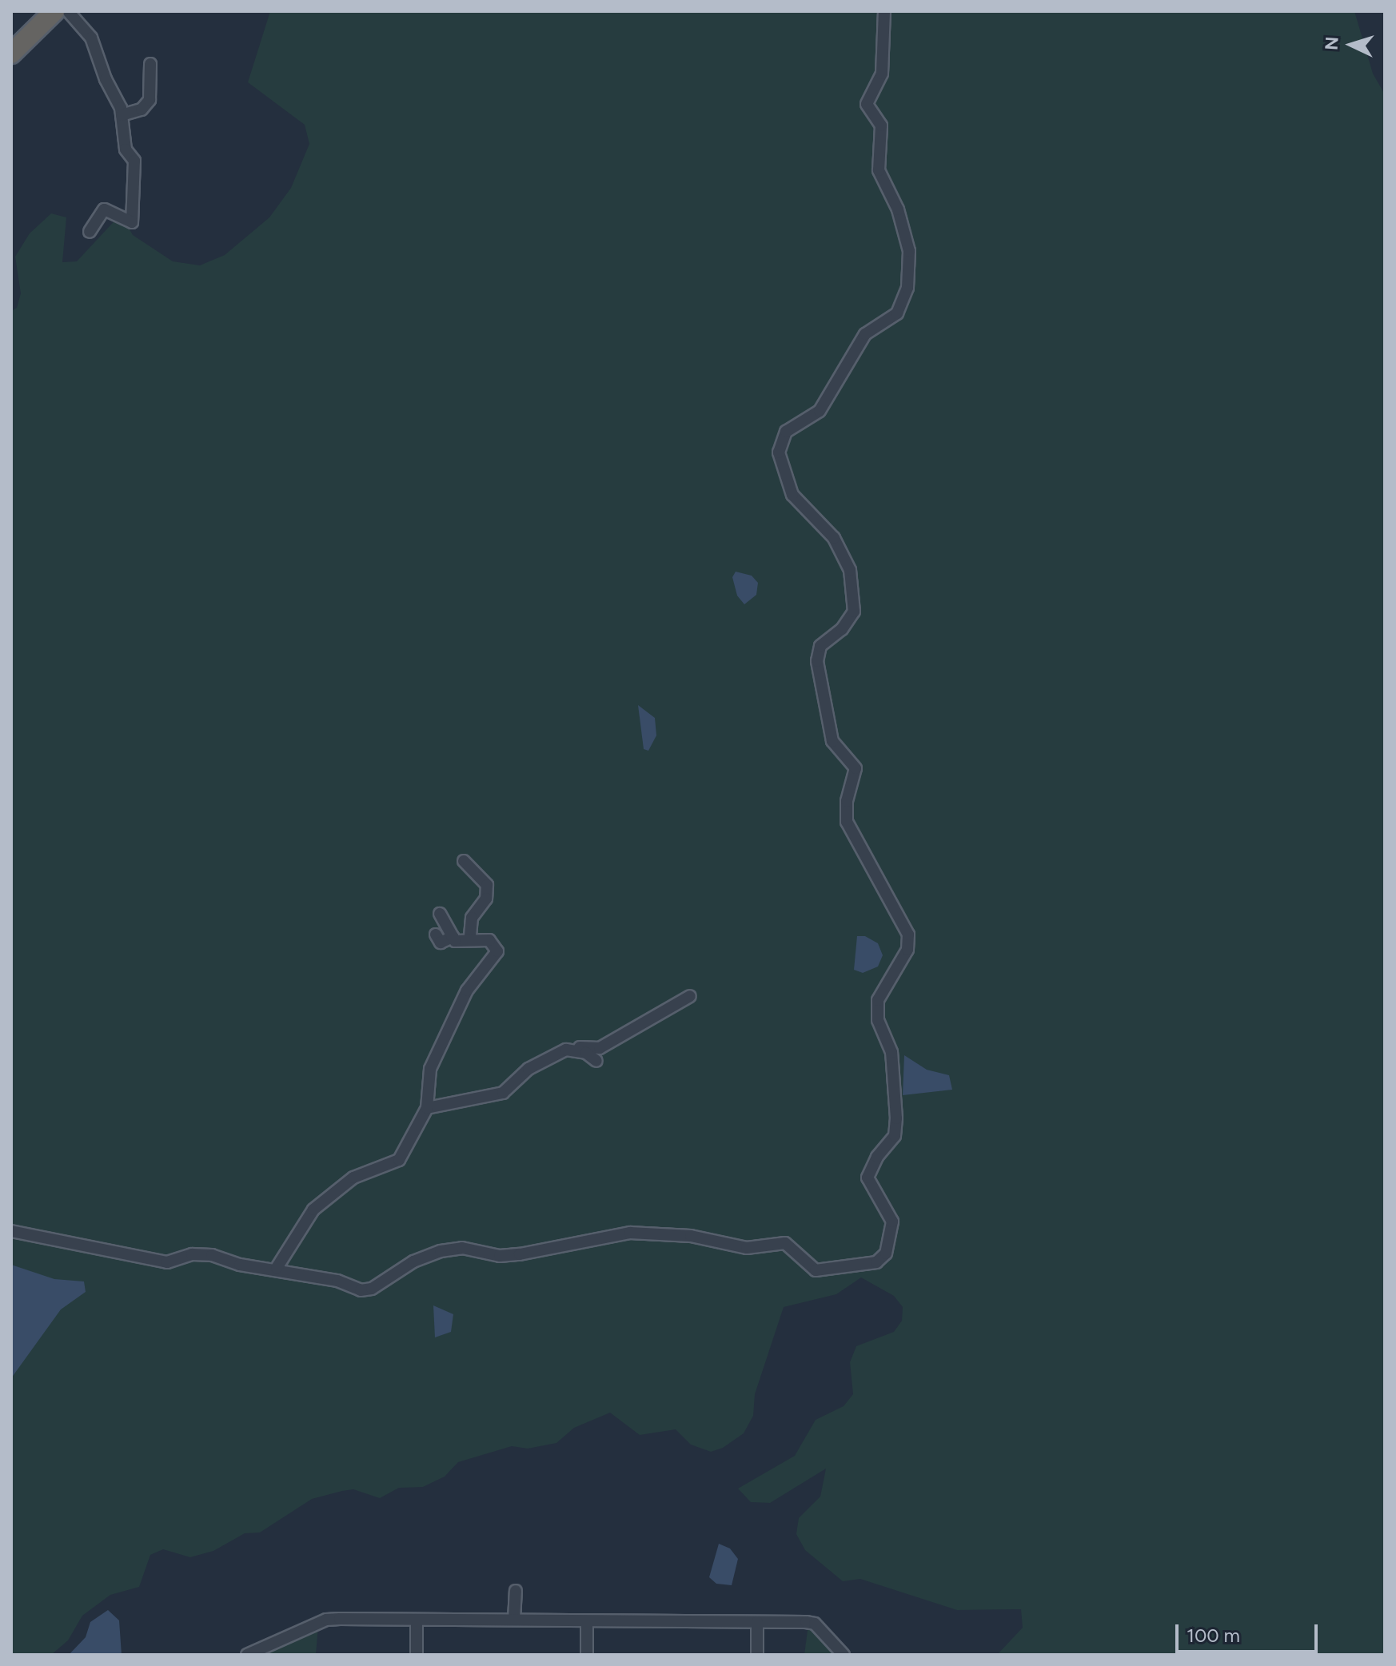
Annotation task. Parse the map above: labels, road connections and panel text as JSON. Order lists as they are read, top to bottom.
{
  "scale_bar": "100 m",
  "north": "left"
}
